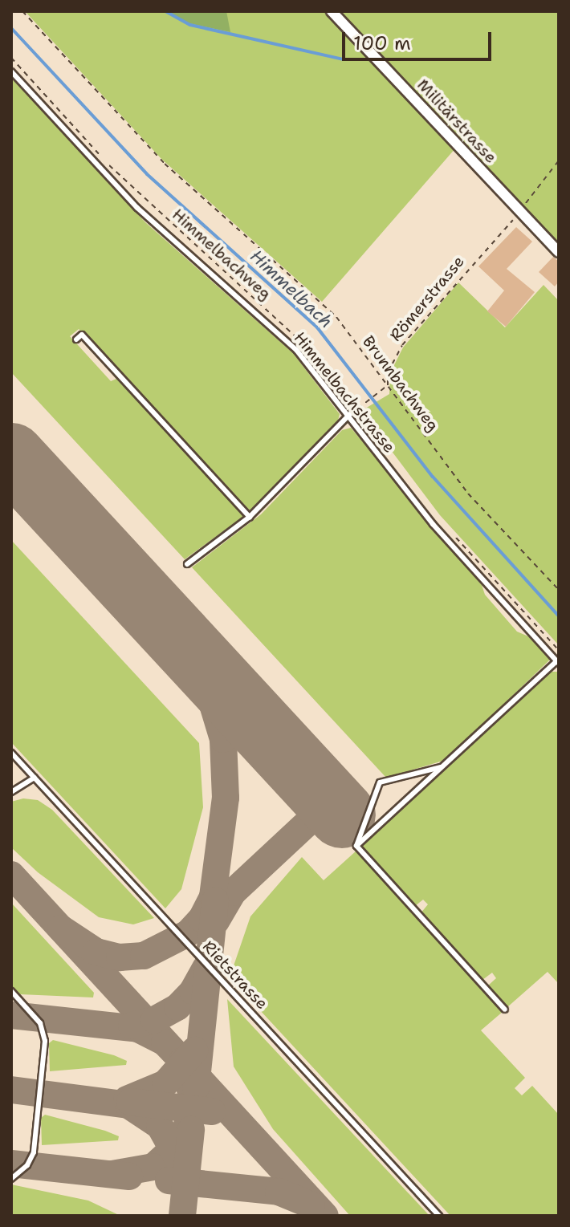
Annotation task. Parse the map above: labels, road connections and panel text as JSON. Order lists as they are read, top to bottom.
{
  "streets": {
    "street": ["Militärstrasse"],
    "lane": ["Himmelbachstrasse", "Rietstrasse"],
    "path": ["Himmelbachweg", "Römerstrasse", "Brunnbachweg"]
  },
  "crossings": [
    ["Militärstrasse", "Römerstrasse"],
    ["Römerstrasse", "Brunnbachweg"]
  ],
  "water": ["Himmelbach"],
  "scale_bar": "100 m"
}
